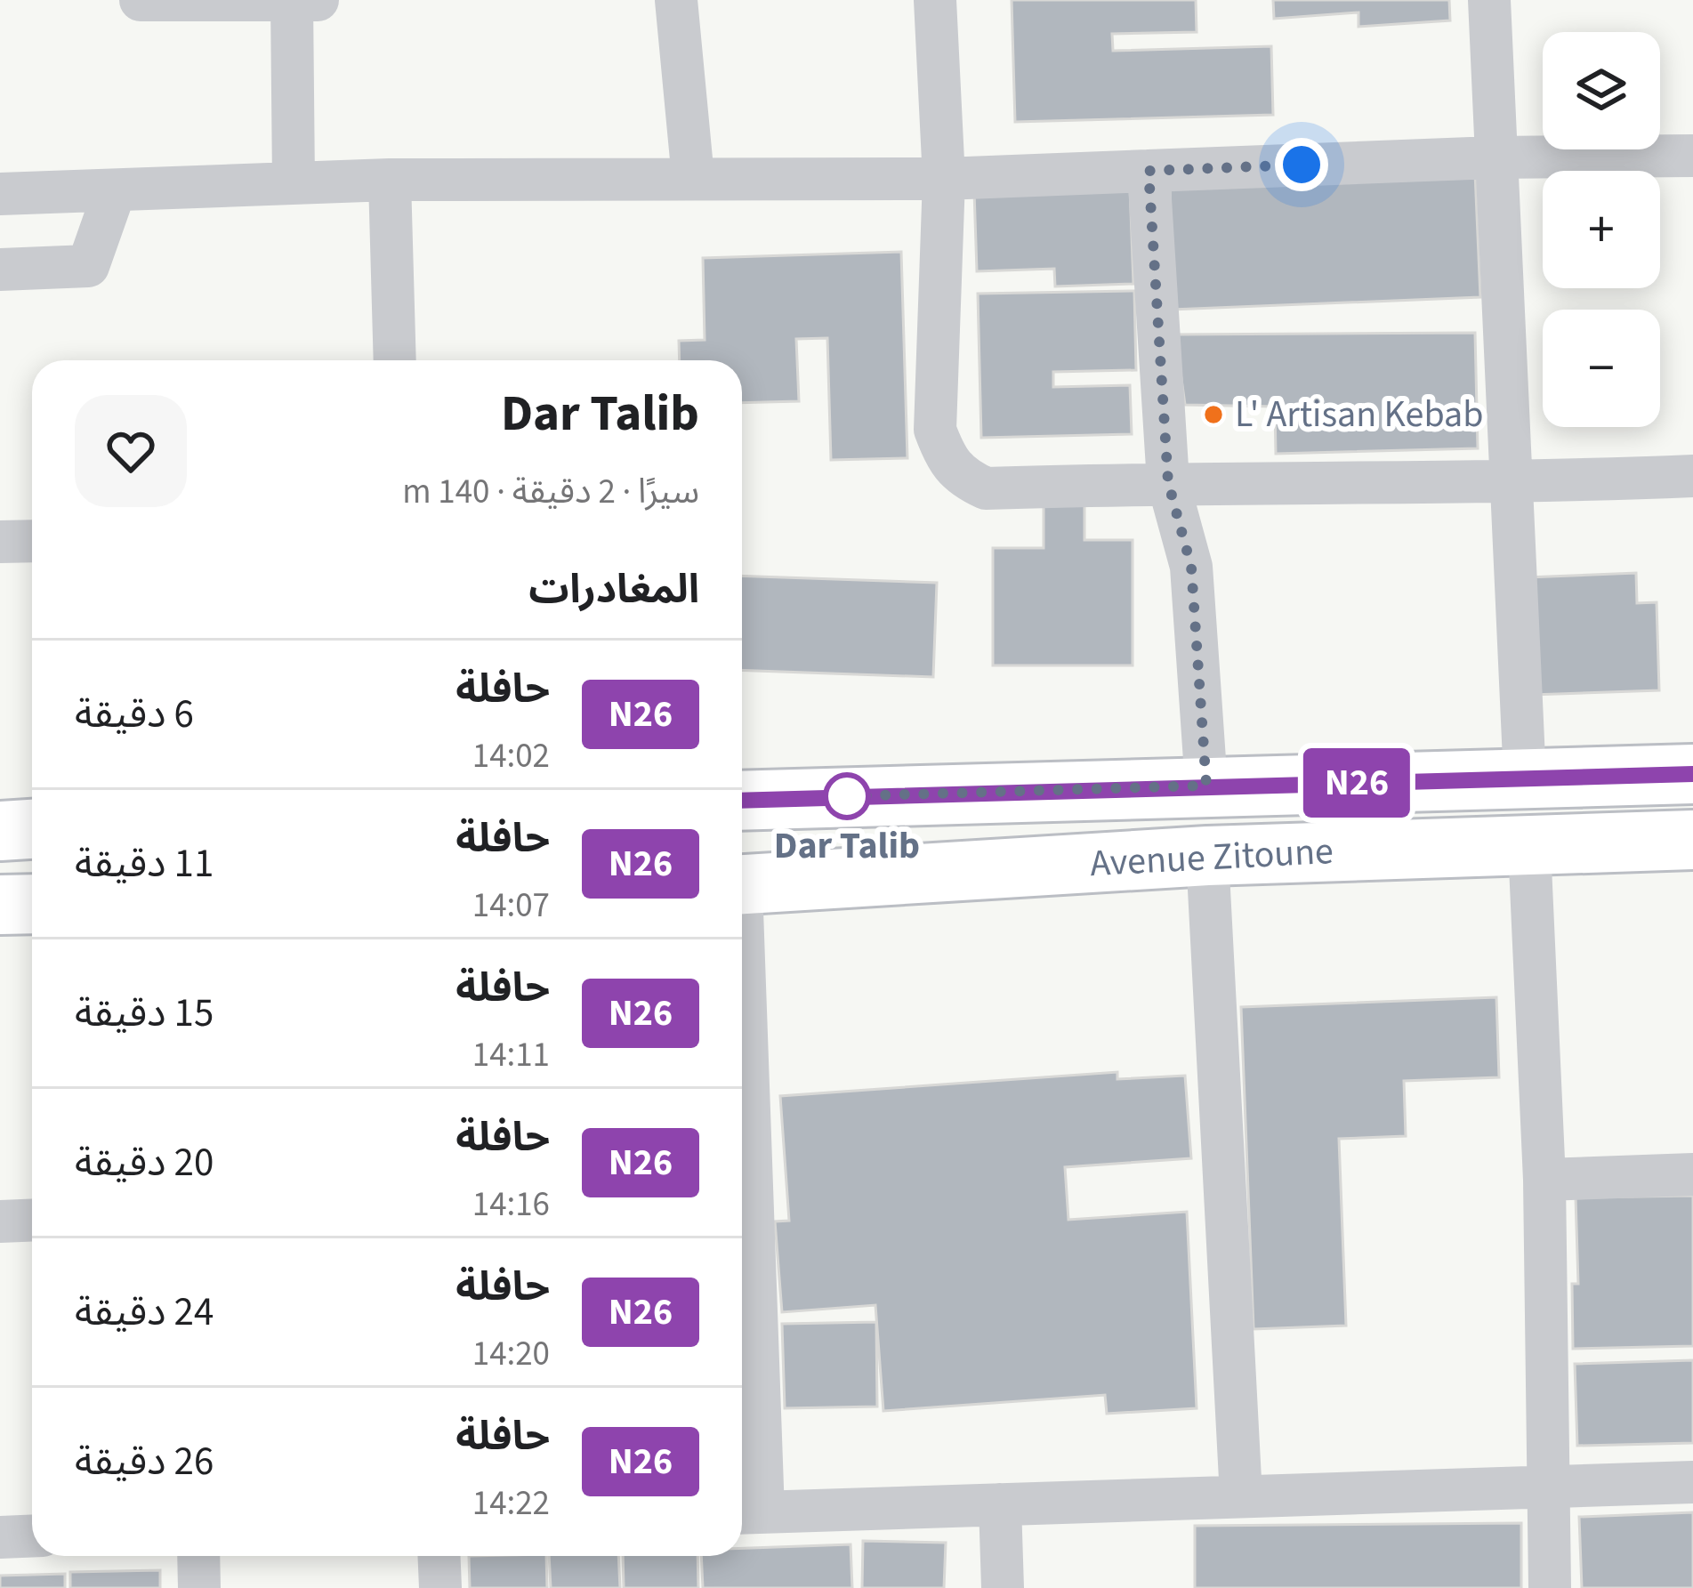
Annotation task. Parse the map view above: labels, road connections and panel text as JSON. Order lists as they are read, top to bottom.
{
  "streets": {
    "main road": ["Avenue Zitoune"]
  },
  "places": ["L' Artisan Kebab", "Dar Talib"],
  "lines": ["bus line N26"],
  "page": {
    "on_map": "N26",
    "map_buttons": ["+", "−"],
    "heading": [
      ["Dar Talib", "سيرًا · 2 دقيقة · 140 m"],
      "المغادرات"
    ],
    "list": [
      {
        "mark": "N26",
        "name": "حافلة",
        "note": "14:02",
        "value": "6 دقيقة"
      },
      {
        "mark": "N26",
        "name": "حافلة",
        "note": "14:07",
        "value": "11 دقيقة"
      },
      {
        "mark": "N26",
        "name": "حافلة",
        "note": "14:11",
        "value": "15 دقيقة"
      },
      {
        "mark": "N26",
        "name": "حافلة",
        "note": "14:16",
        "value": "20 دقيقة"
      },
      {
        "mark": "N26",
        "name": "حافلة",
        "note": "14:20",
        "value": "24 دقيقة"
      },
      {
        "mark": "N26",
        "name": "حافلة",
        "note": "14:22",
        "value": "26 دقيقة"
      }
    ]
  }
}
